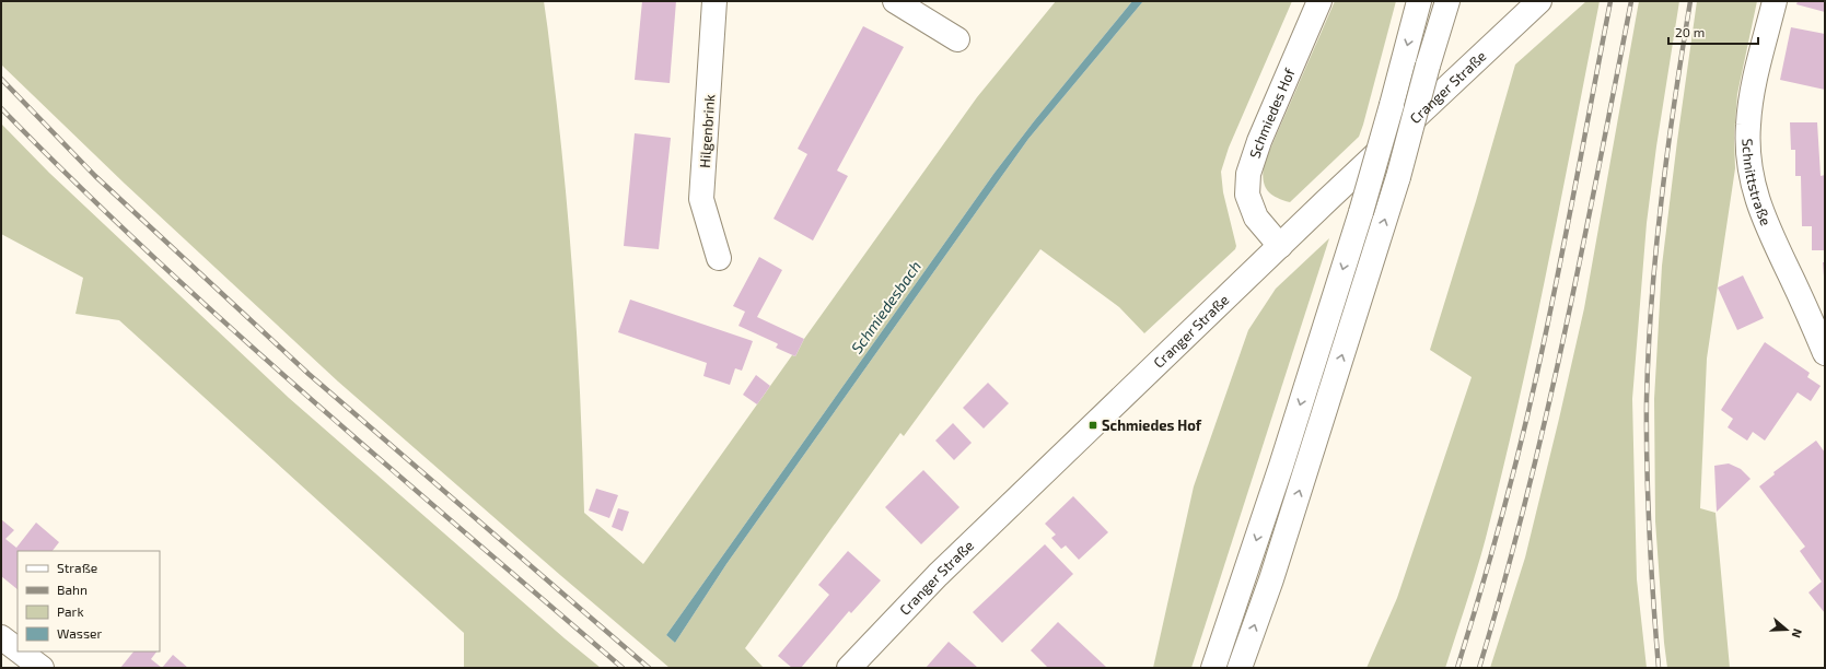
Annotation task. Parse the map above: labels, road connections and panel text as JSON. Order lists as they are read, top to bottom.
{
  "streets": {
    "main road": [
      "Cranger Straße",
      "Schmiedes Hof",
      "Hilgenbrink",
      "Schnittstraße"
    ]
  },
  "crossings": [
    ["Cranger Straße", "Schmiedes Hof"]
  ],
  "water": ["Schmiedesbach"],
  "places": {
    "transit": ["Schmiedes Hof"]
  },
  "legend": [
    "Straße",
    "Bahn",
    "Park",
    "Wasser"
  ],
  "scale_bar": "20 m",
  "north": "right"
}
